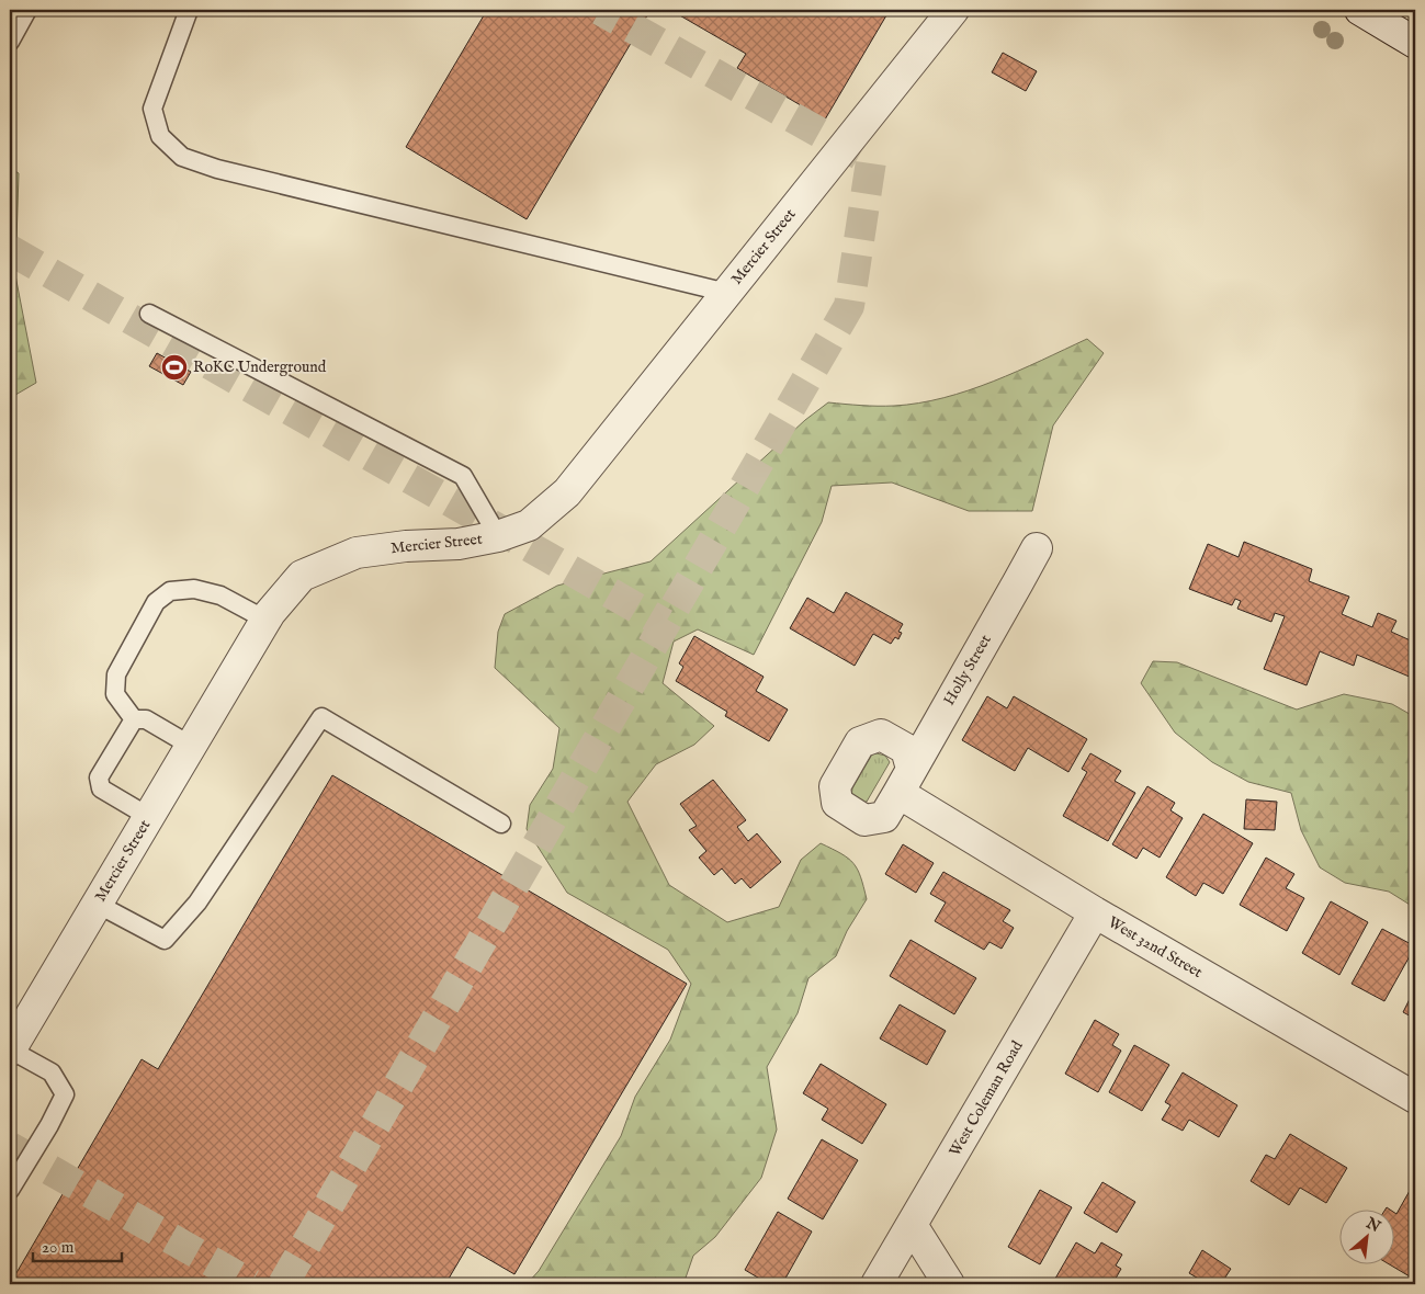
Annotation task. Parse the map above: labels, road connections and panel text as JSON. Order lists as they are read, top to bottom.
{
  "streets": {
    "street": [
      "Mercier Street",
      "Holly Street",
      "West 32nd Street",
      "West Coleman Road"
    ]
  },
  "crossings": [
    ["Holly Street", "West 32nd Street"],
    ["West 32nd Street", "West Coleman Road"]
  ],
  "places": {
    "sports": ["RoKC Underground"]
  },
  "scale_bar": "20 m",
  "north": "top right"
}
